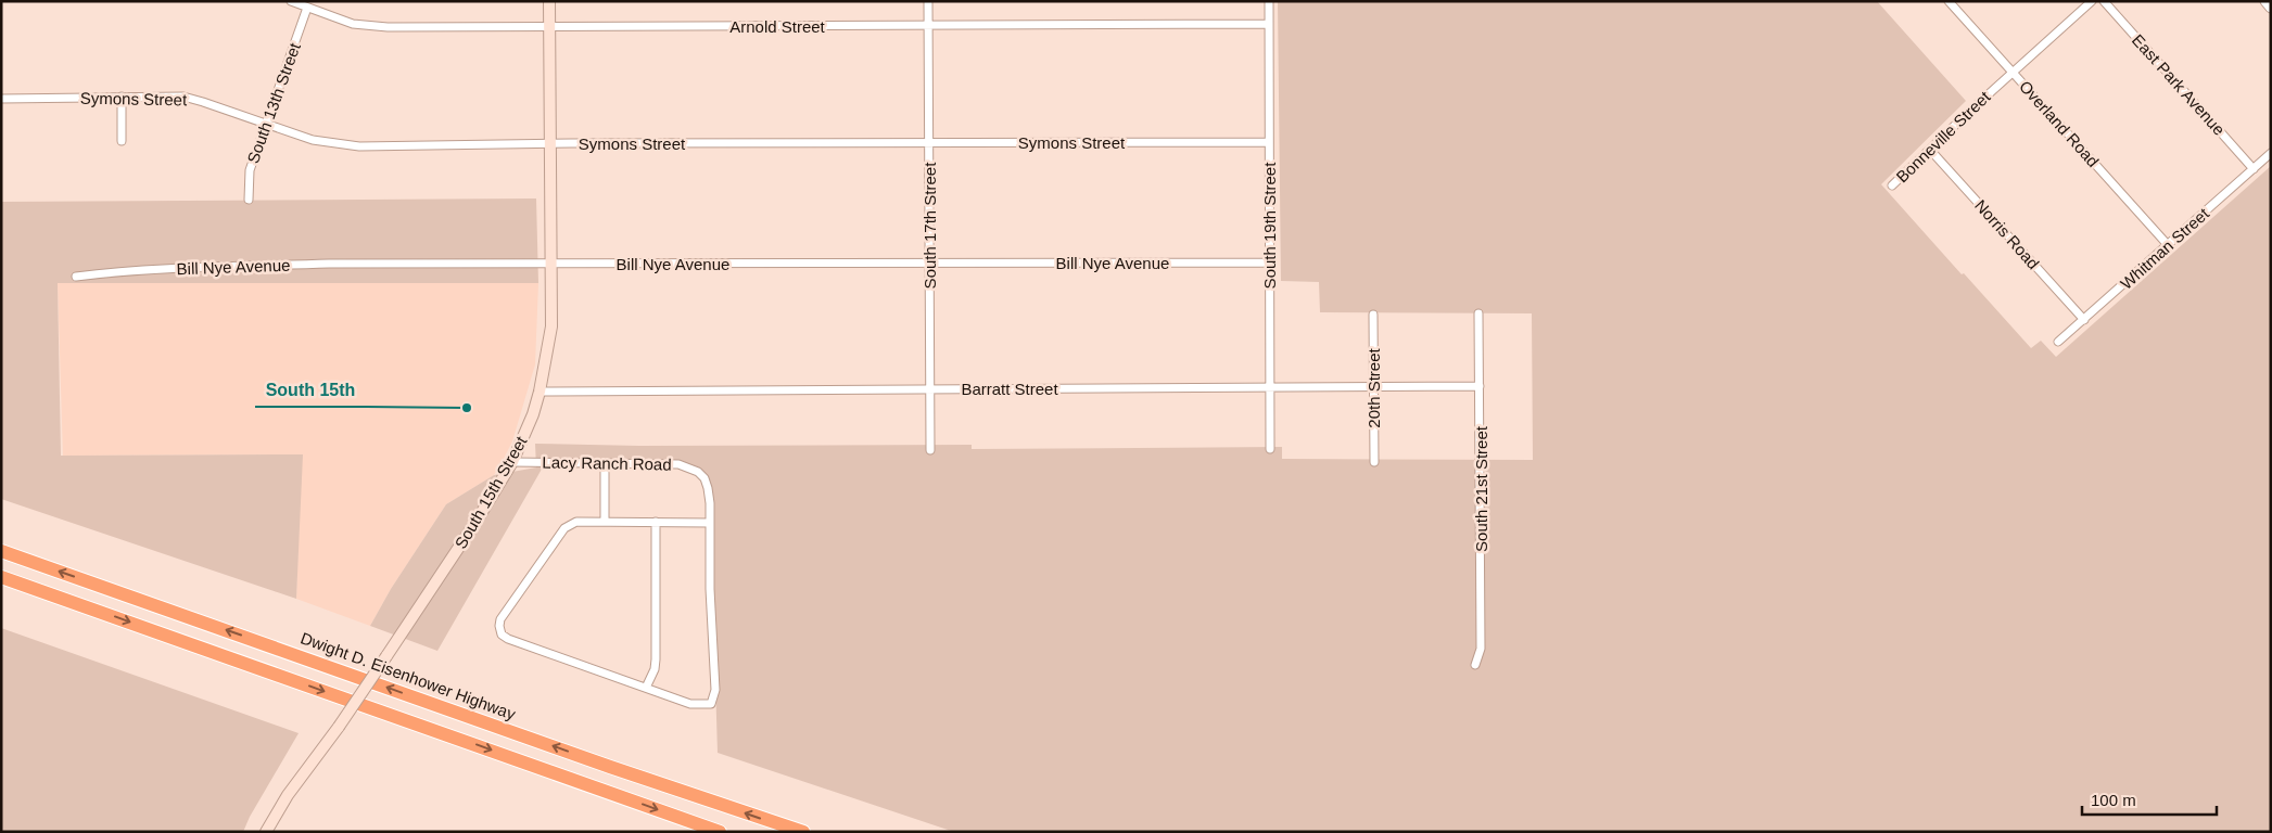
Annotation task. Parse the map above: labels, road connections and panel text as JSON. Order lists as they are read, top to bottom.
{
  "streets": {
    "highway": ["Dwight D. Eisenhower Highway"],
    "main road": ["South 15th Street"],
    "street": [
      "Arnold Street",
      "East Park Avenue",
      "Symons Street",
      "South 13th Street",
      "Overland Road",
      "Bonneville Street",
      "South 17th Street",
      "South 19th Street",
      "Norris Road",
      "Whitman Street",
      "Bill Nye Avenue",
      "Barratt Street",
      "20th Street",
      "Lacy Ranch Road",
      "South 21st Street"
    ]
  },
  "crossings": [
    ["Arnold Street", "South 13th Street"],
    ["Arnold Street", "South 17th Street"],
    ["Arnold Street", "South 19th Street"],
    ["Arnold Street", "South 15th Street"],
    ["East Park Avenue", "Whitman Street"],
    ["Symons Street", "South 13th Street"],
    ["Symons Street", "South 17th Street"],
    ["Symons Street", "South 19th Street"],
    ["Symons Street", "South 15th Street"],
    ["Overland Road", "Bonneville Street"],
    ["Overland Road", "Whitman Street"],
    ["Bonneville Street", "Norris Road"],
    ["South 17th Street", "Bill Nye Avenue"],
    ["South 17th Street", "Barratt Street"],
    ["South 19th Street", "Bill Nye Avenue"],
    ["South 19th Street", "Barratt Street"],
    ["Norris Road", "Whitman Street"],
    ["Bill Nye Avenue", "South 15th Street"],
    ["Barratt Street", "20th Street"],
    ["Barratt Street", "South 21st Street"],
    ["Barratt Street", "South 15th Street"],
    ["Lacy Ranch Road", "South 15th Street"]
  ],
  "places": ["South 15th"],
  "scale_bar": "100 m"
}
